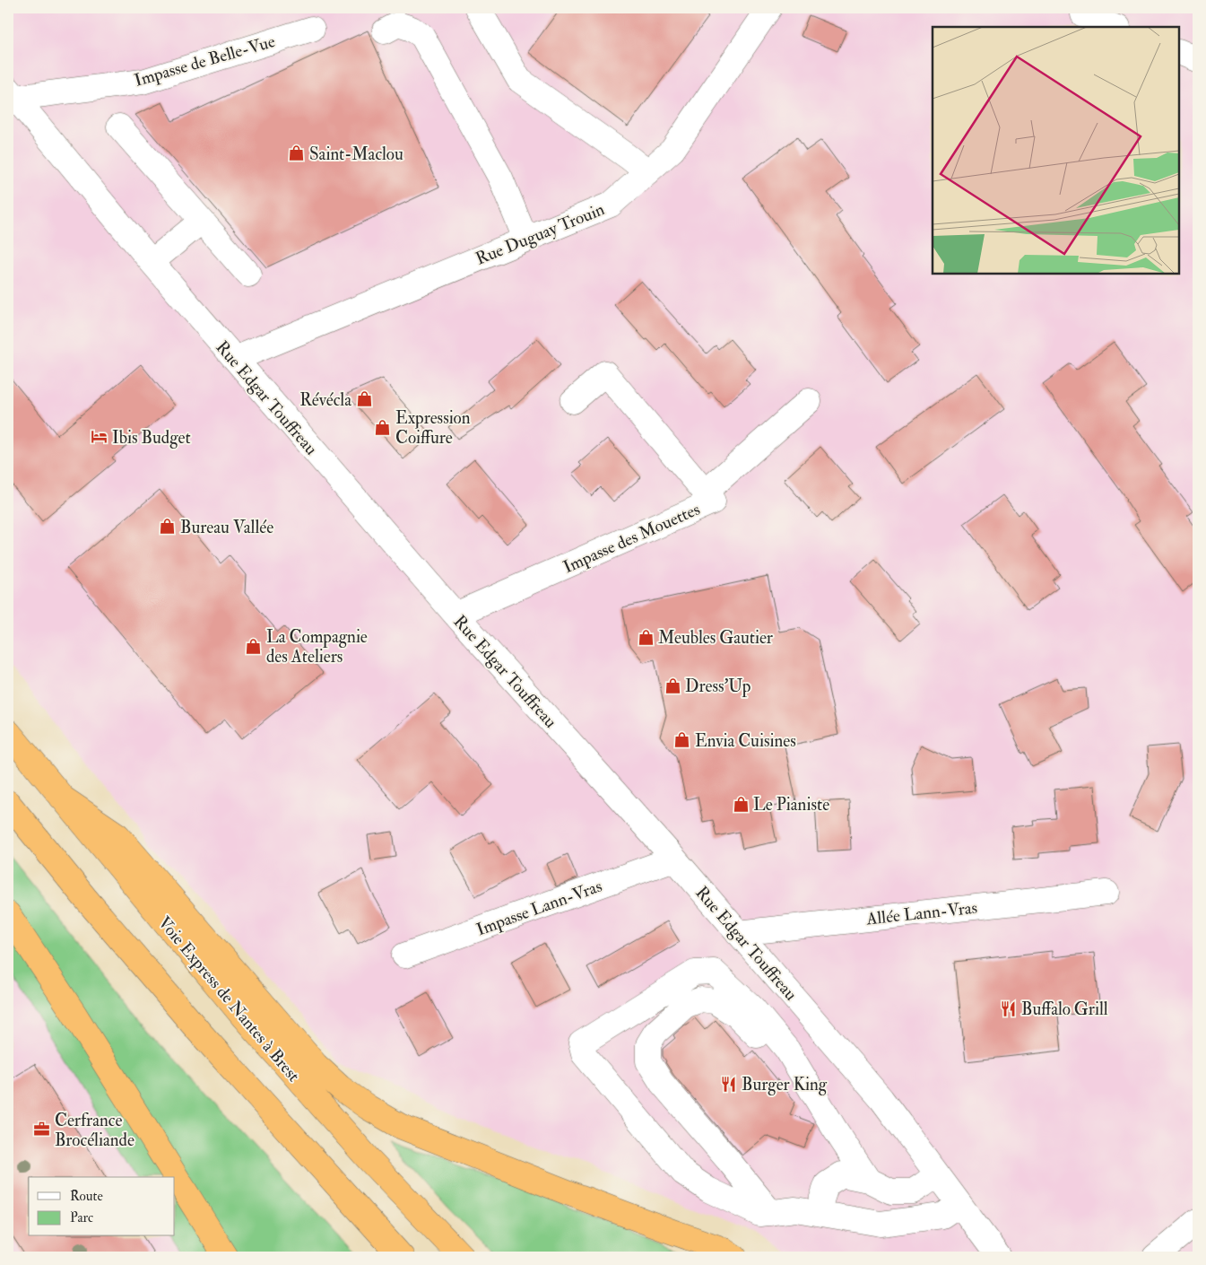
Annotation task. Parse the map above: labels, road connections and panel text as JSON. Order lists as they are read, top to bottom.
{
  "streets": {
    "highway": ["Voie Express de Nantes à Brest"],
    "street": [
      "Impasse de Belle-Vue",
      "Rue Duguay Trouin",
      "Rue Edgar Touffreau",
      "Impasse des Mouettes",
      "Impasse Lann-Vras",
      "Allée Lann-Vras"
    ]
  },
  "crossings": [
    ["Impasse de Belle-Vue", "Rue Edgar Touffreau"],
    ["Rue Duguay Trouin", "Rue Edgar Touffreau"],
    ["Rue Edgar Touffreau", "Impasse des Mouettes"],
    ["Rue Edgar Touffreau", "Impasse Lann-Vras"],
    ["Rue Edgar Touffreau", "Allée Lann-Vras"]
  ],
  "places": {
    "shop": [
      "Saint-Maclou",
      "Révécla",
      "Expression Coiffure",
      "Bureau Vallée",
      "Meubles Gautier",
      "La Compagnie des Ateliers",
      "Dress'Up",
      "Envia Cuisines",
      "Le Pianiste"
    ],
    "hotel": ["Ibis Budget"],
    "restaurant": ["Buffalo Grill", "Burger King"],
    "office": ["Cerfrance Brocéliande"]
  },
  "legend": ["Route", "Parc"]
}
